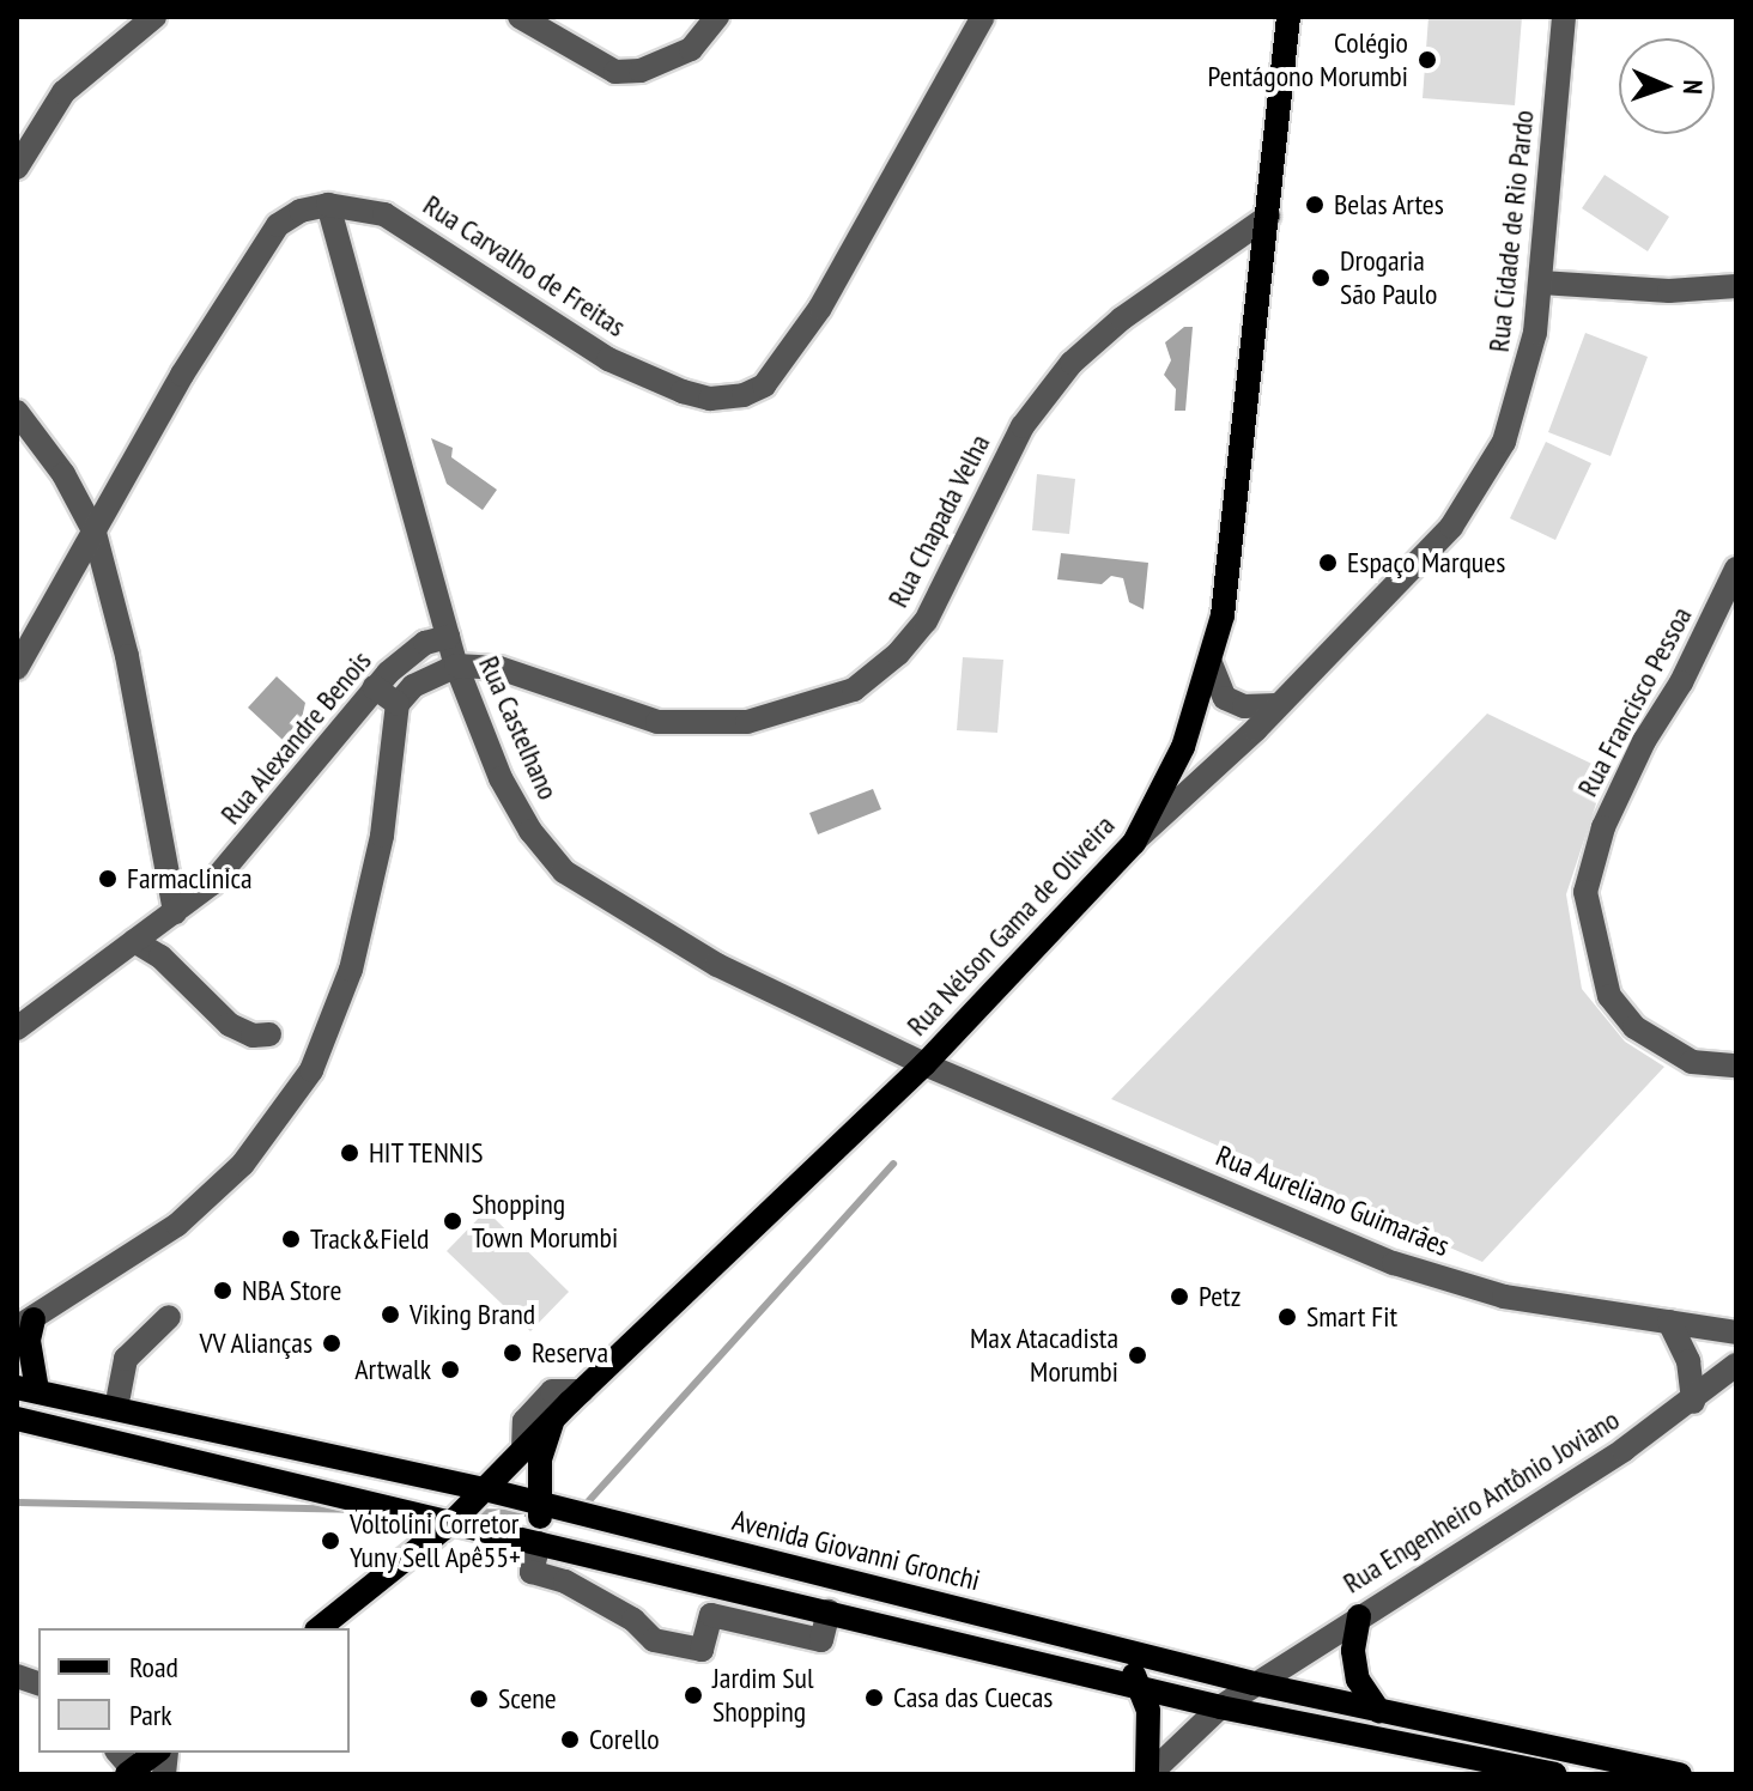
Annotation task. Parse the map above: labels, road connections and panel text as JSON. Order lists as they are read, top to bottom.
{
  "streets": {
    "main road": ["Rua Nélson Gama de Oliveira", "Avenida Giovanni Gronchi"],
    "street": [
      "Rua Cidade de Rio Pardo",
      "Rua Carvalho de Freitas",
      "Rua Chapada Velha",
      "Rua Francisco Pessoa",
      "Rua Castelhano",
      "Rua Alexandre Benois",
      "Rua Aureliano Guimarães",
      "Rua Engenheiro Antônio Joviano"
    ]
  },
  "crossings": [
    ["Rua Cidade de Rio Pardo", "Rua Nélson Gama de Oliveira"],
    ["Rua Carvalho de Freitas", "Rua Castelhano"],
    ["Rua Chapada Velha", "Rua Castelhano"],
    ["Rua Chapada Velha", "Rua Nélson Gama de Oliveira"],
    ["Rua Castelhano", "Rua Alexandre Benois"],
    ["Rua Castelhano", "Rua Nélson Gama de Oliveira"],
    ["Rua Castelhano", "Rua Aureliano Guimarães"],
    ["Rua Nélson Gama de Oliveira", "Rua Aureliano Guimarães"],
    ["Rua Nélson Gama de Oliveira", "Avenida Giovanni Gronchi"],
    ["Rua Engenheiro Antônio Joviano", "Avenida Giovanni Gronchi"]
  ],
  "places": [
    "Colégio Pentágono Morumbi",
    "Belas Artes",
    "Drogaria São Paulo",
    "Espaço Marques",
    "Farmaclinica",
    "HIT TENNIS",
    "Shopping Town Morumbi",
    "Track&Field",
    "NBA Store",
    "Petz",
    "Viking Brand",
    "Smart Fit",
    "VV Alianças",
    "Reserva",
    "Max Atacadista Morumbi",
    "Artwalk",
    "Voltolini Corretor Yuny Sell Apê55+",
    "Jardim Sul Shopping",
    "Casa das Cuecas",
    "Scene",
    "Corello"
  ],
  "legend": ["Road", "Park"],
  "north": "right"
}
